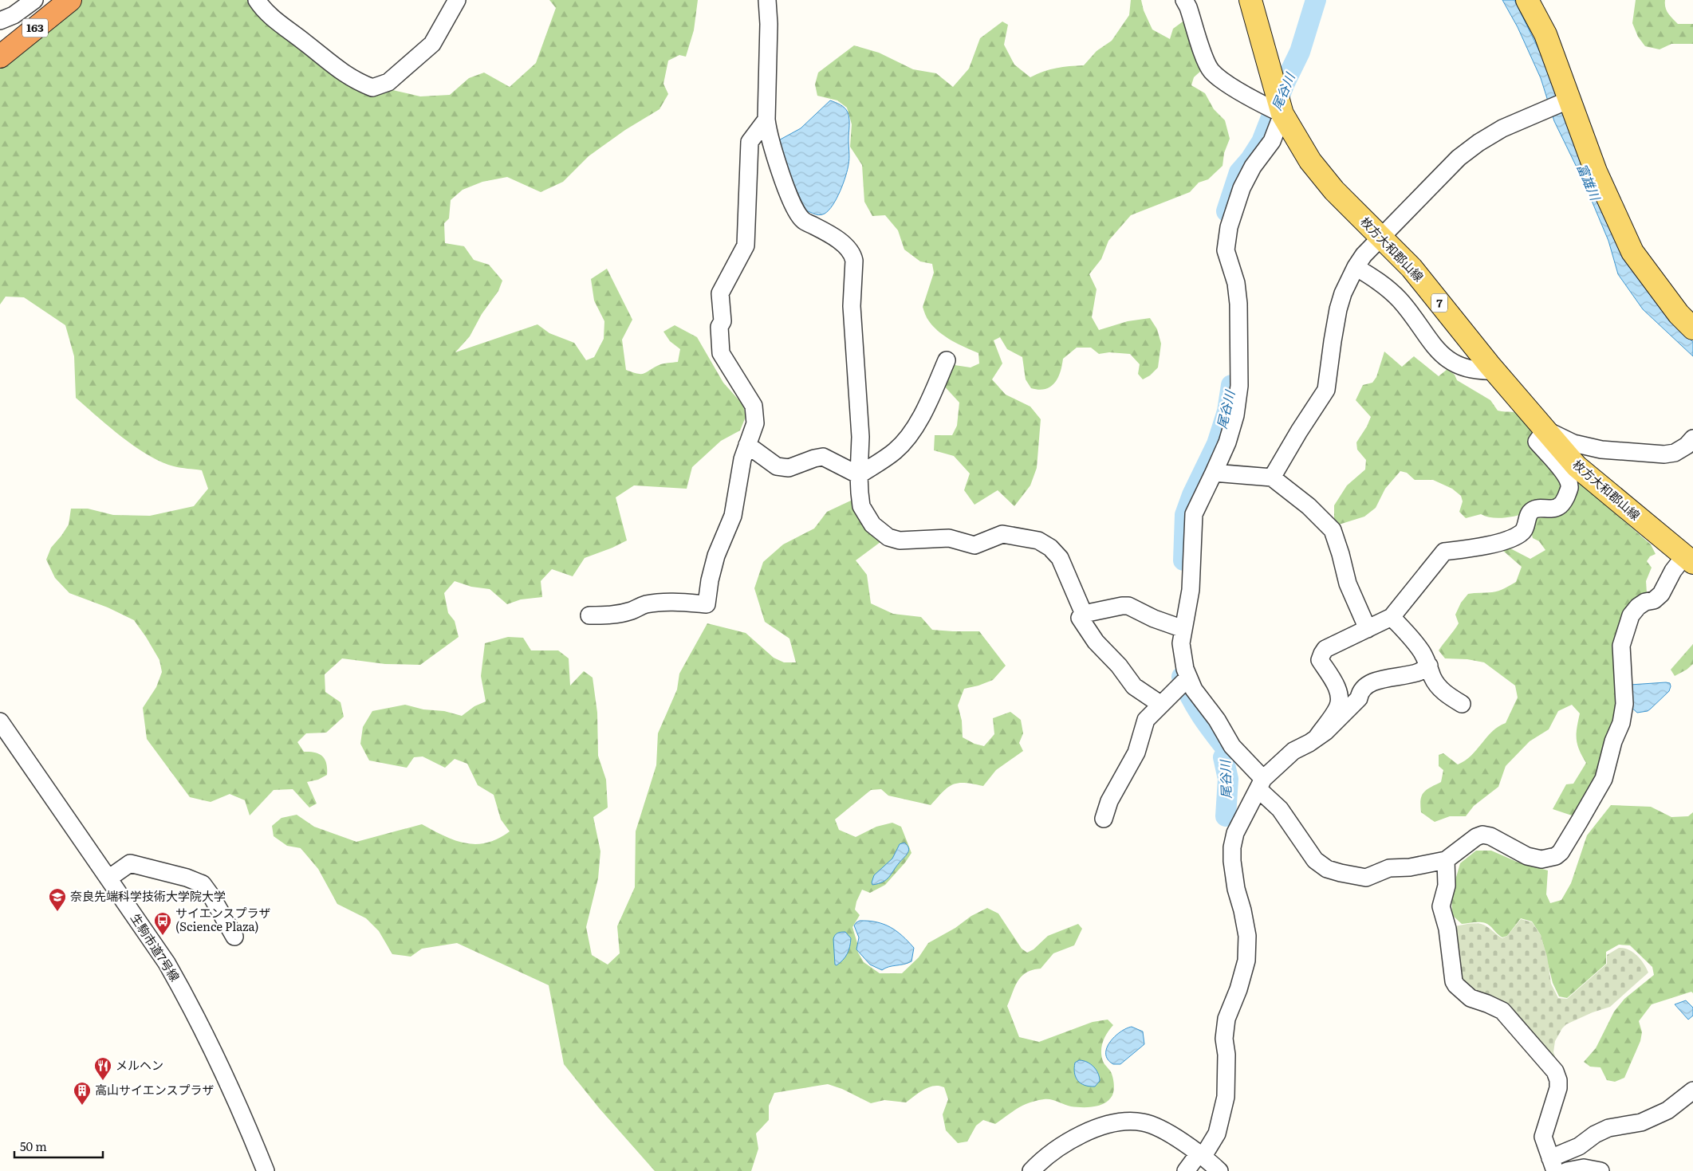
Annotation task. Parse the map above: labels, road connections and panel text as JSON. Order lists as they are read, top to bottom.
{
  "streets": {
    "highway": ["163"],
    "main road": ["枚方大和郡山線", "7"],
    "street": ["生駒市道7号線"]
  },
  "water": ["尾谷川", "富雄川"],
  "places": {
    "school or university": ["奈良先端科学技術大学院大学"],
    "bus stop": ["サイエンスプラザ (Science Plaza)"],
    "restaurant": ["メルヘン"],
    "building": ["高山サイエンスプラザ"]
  },
  "scale_bar": "50 m"
}
